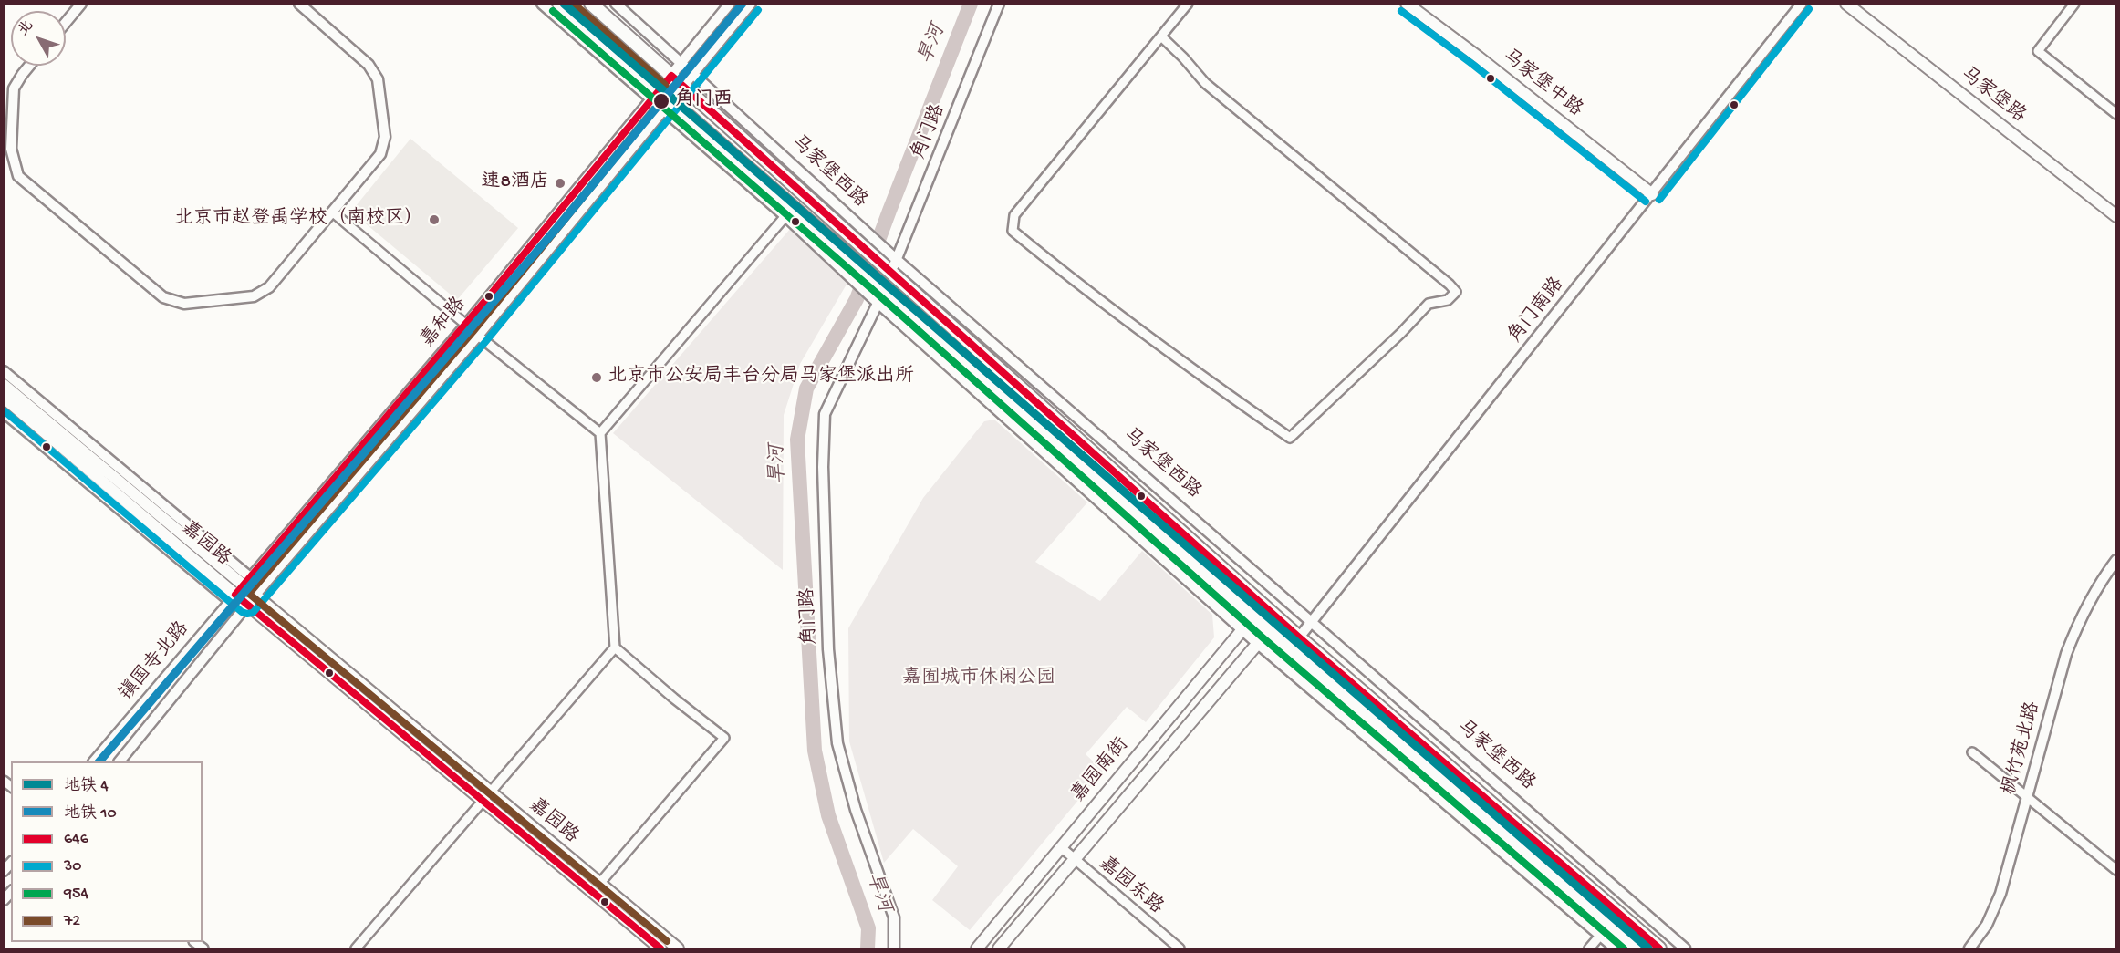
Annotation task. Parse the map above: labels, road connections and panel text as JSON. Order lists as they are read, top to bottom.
{
  "streets": {
    "main road": [
      "马家堡中路",
      "马家堡路",
      "马家堡西路",
      "嘉园路",
      "嘉园南街"
    ],
    "street": [
      "角门路",
      "角门南路",
      "嘉和路",
      "镇国寺北路",
      "枫竹苑北路",
      "嘉园东路"
    ]
  },
  "crossings": [
    ["马家堡中路", "角门南路"],
    ["角门路", "马家堡西路"],
    ["马家堡西路", "角门南路"],
    ["马家堡西路", "嘉和路"],
    ["嘉和路", "嘉园路"],
    ["嘉和路", "镇国寺北路"],
    ["嘉园路", "镇国寺北路"],
    ["嘉园南街", "嘉园东路"]
  ],
  "water": ["旱河"],
  "parks": ["嘉囿城市休闲公园"],
  "places": [
    "角门西",
    "速8酒店",
    "北京市赵登禹学校（南校区）",
    "北京市公安局丰台分局马家堡派出所"
  ],
  "lines": [
    "metro line 4",
    "metro line 10",
    "transit line 72",
    "transit line 30",
    "transit line 954",
    "transit line 646"
  ],
  "legend": [
    "地铁 4",
    "地铁 10",
    "646",
    "30",
    "954",
    "72"
  ],
  "north": "top left"
}
